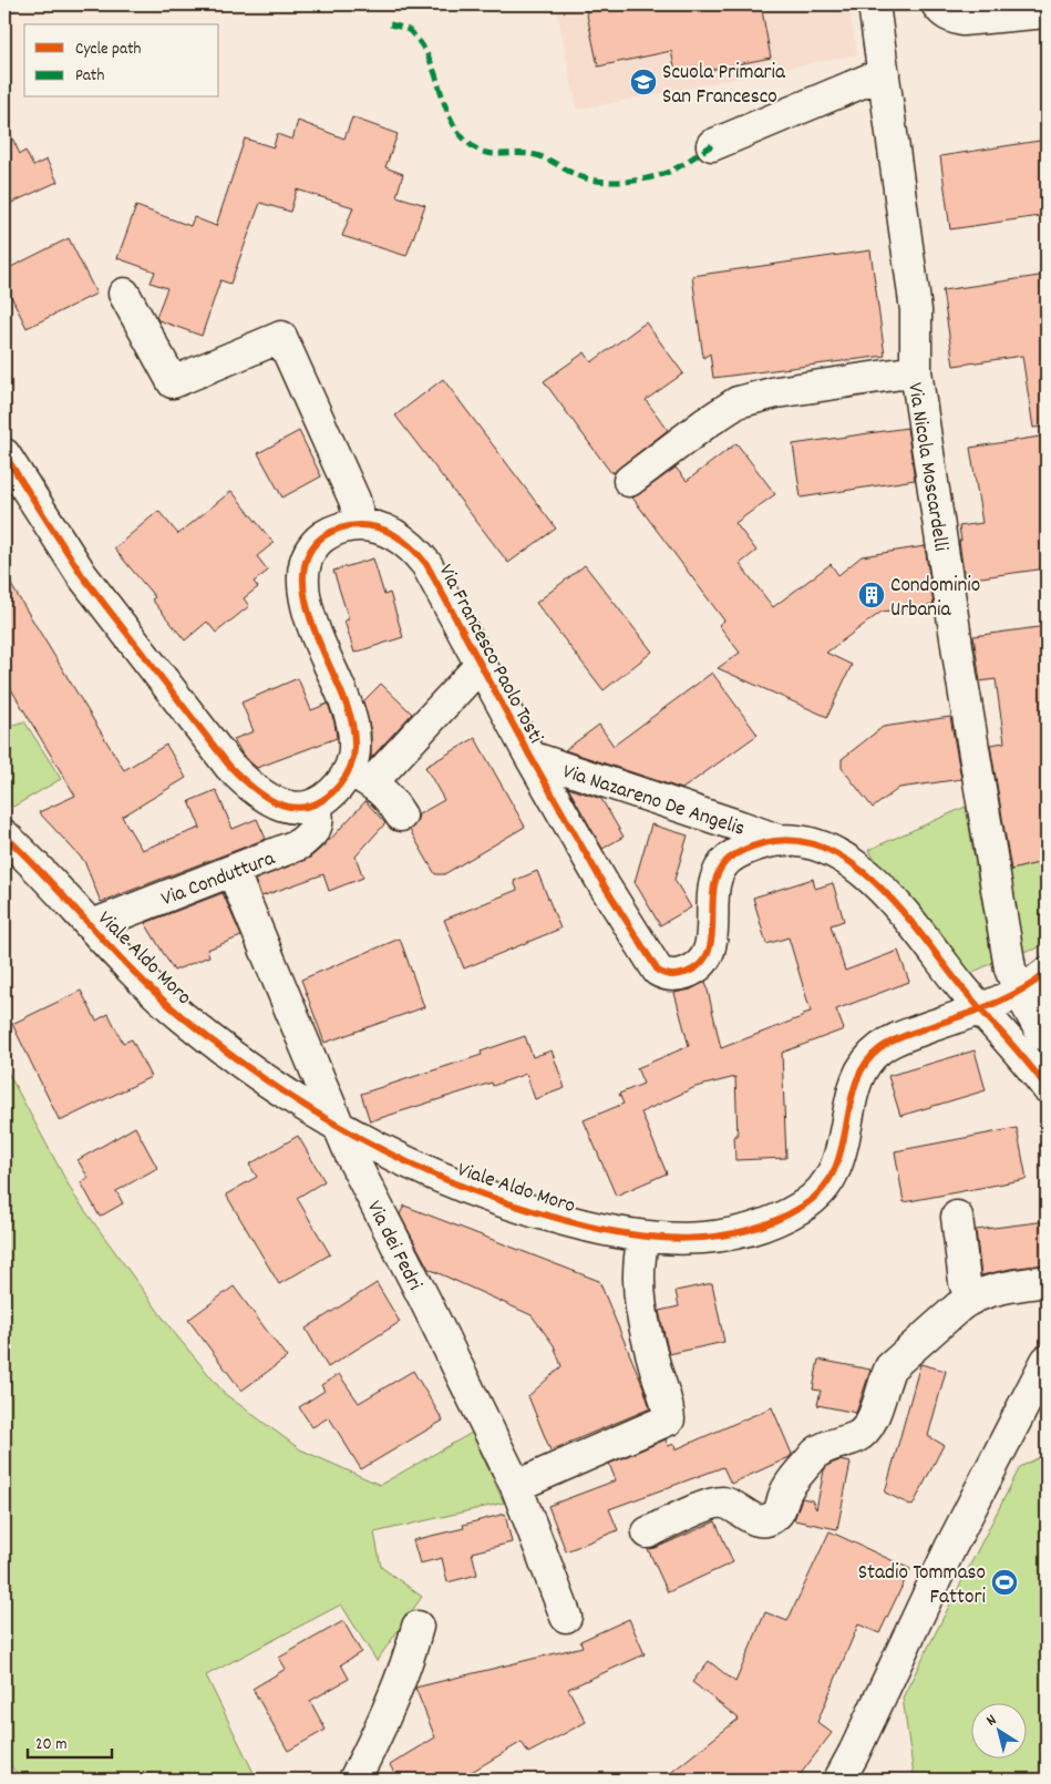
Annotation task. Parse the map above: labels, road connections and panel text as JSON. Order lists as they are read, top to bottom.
{
  "streets": {
    "street": [
      "Via Nicola Moscardelli",
      "Via Francesco Paolo Tosti",
      "Via Nazareno De Angelis",
      "Via Conduttura",
      "Viale Aldo Moro",
      "Via dei Fedri"
    ]
  },
  "crossings": [
    ["Via Nicola Moscardelli", "Viale Aldo Moro"],
    ["Via Francesco Paolo Tosti", "Via Nazareno De Angelis"],
    ["Via Francesco Paolo Tosti", "Via Conduttura"],
    ["Via Francesco Paolo Tosti", "Viale Aldo Moro"],
    ["Via Conduttura", "Viale Aldo Moro"],
    ["Via Conduttura", "Via dei Fedri"],
    ["Viale Aldo Moro", "Via dei Fedri"]
  ],
  "places": {
    "school or university": ["Scuola Primaria San Francesco"],
    "building": ["Condominio Urbania"],
    "sports": ["Stadio Tommaso Fattori"]
  },
  "legend": ["Cycle path", "Path"],
  "scale_bar": "20 m",
  "north": "top left"
}
